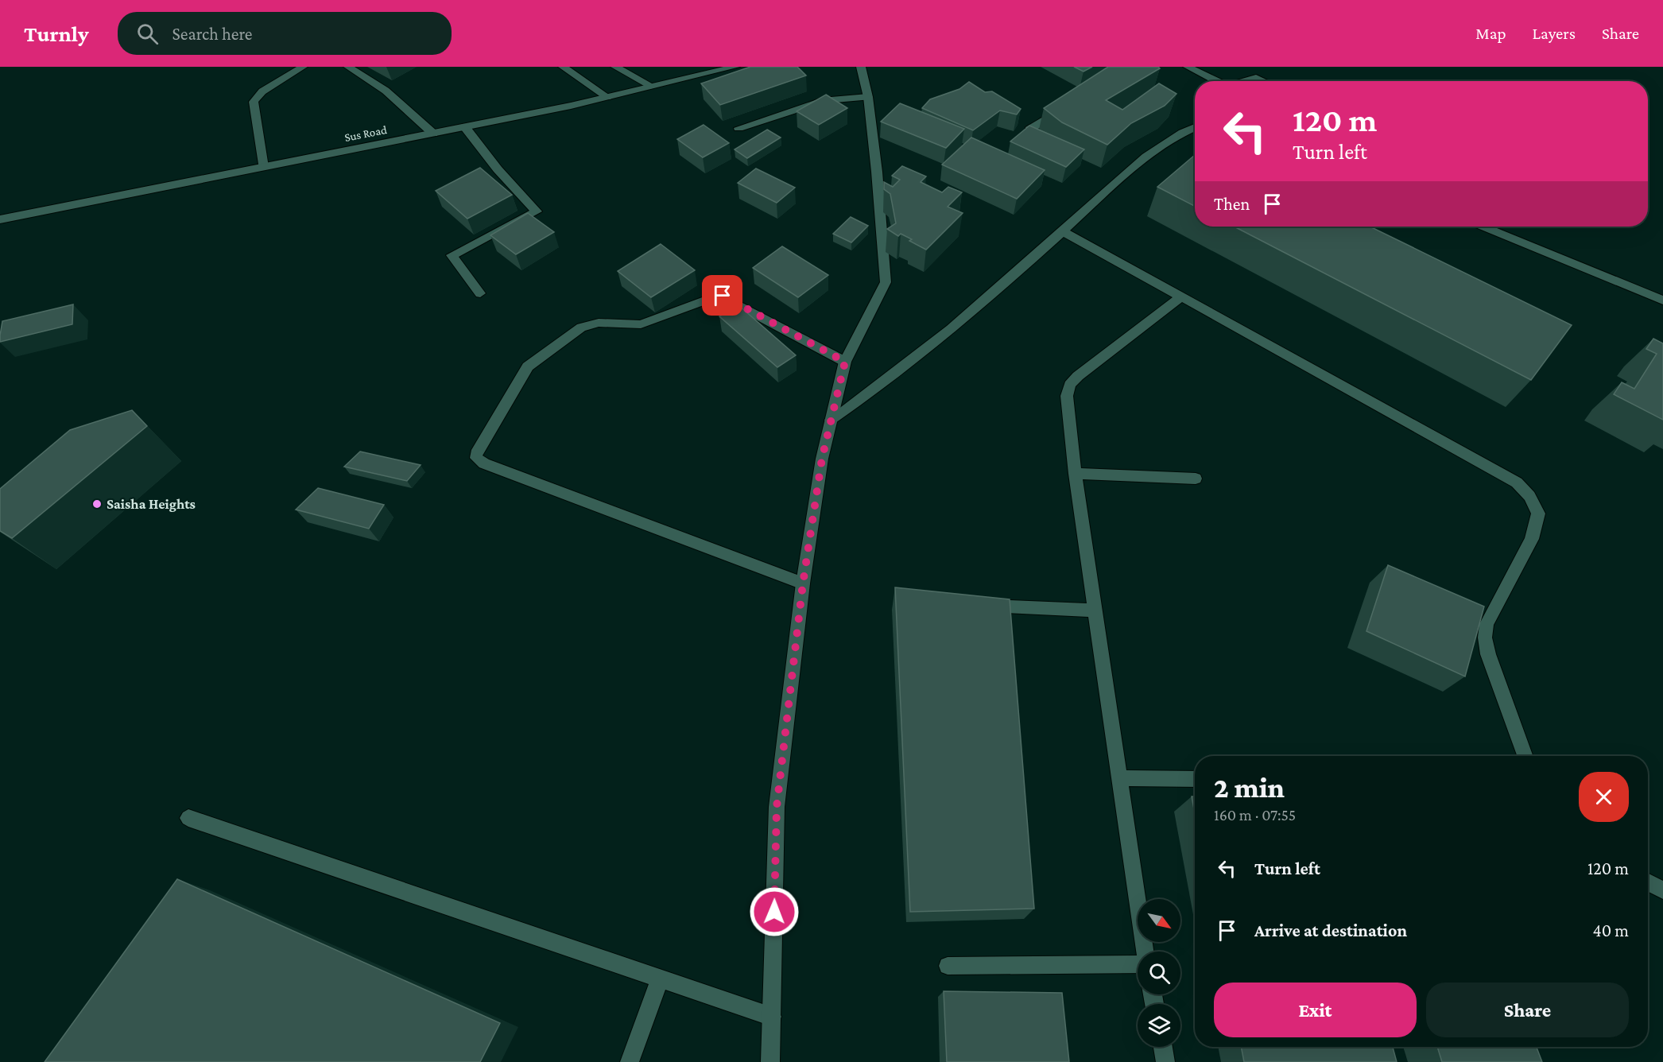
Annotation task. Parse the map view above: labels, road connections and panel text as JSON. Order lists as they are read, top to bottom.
{
  "streets": {
    "street": ["Sus Road"]
  },
  "places": ["Saisha Heights"],
  "north": "bottom right",
  "page": {
    "header": "Turnly",
    "search": "Search here",
    "nav": ["Map", "Layers", "Share"],
    "turn": ["120 m", "Turn left"],
    "then": "Then",
    "heading": ["2 min", "160 m · 07:55"],
    "list": [
      {
        "name": "Turn left",
        "value": "120 m"
      },
      {
        "name": "Arrive at destination",
        "value": "40 m"
      }
    ],
    "buttons": ["Exit", "Share"]
  }
}
